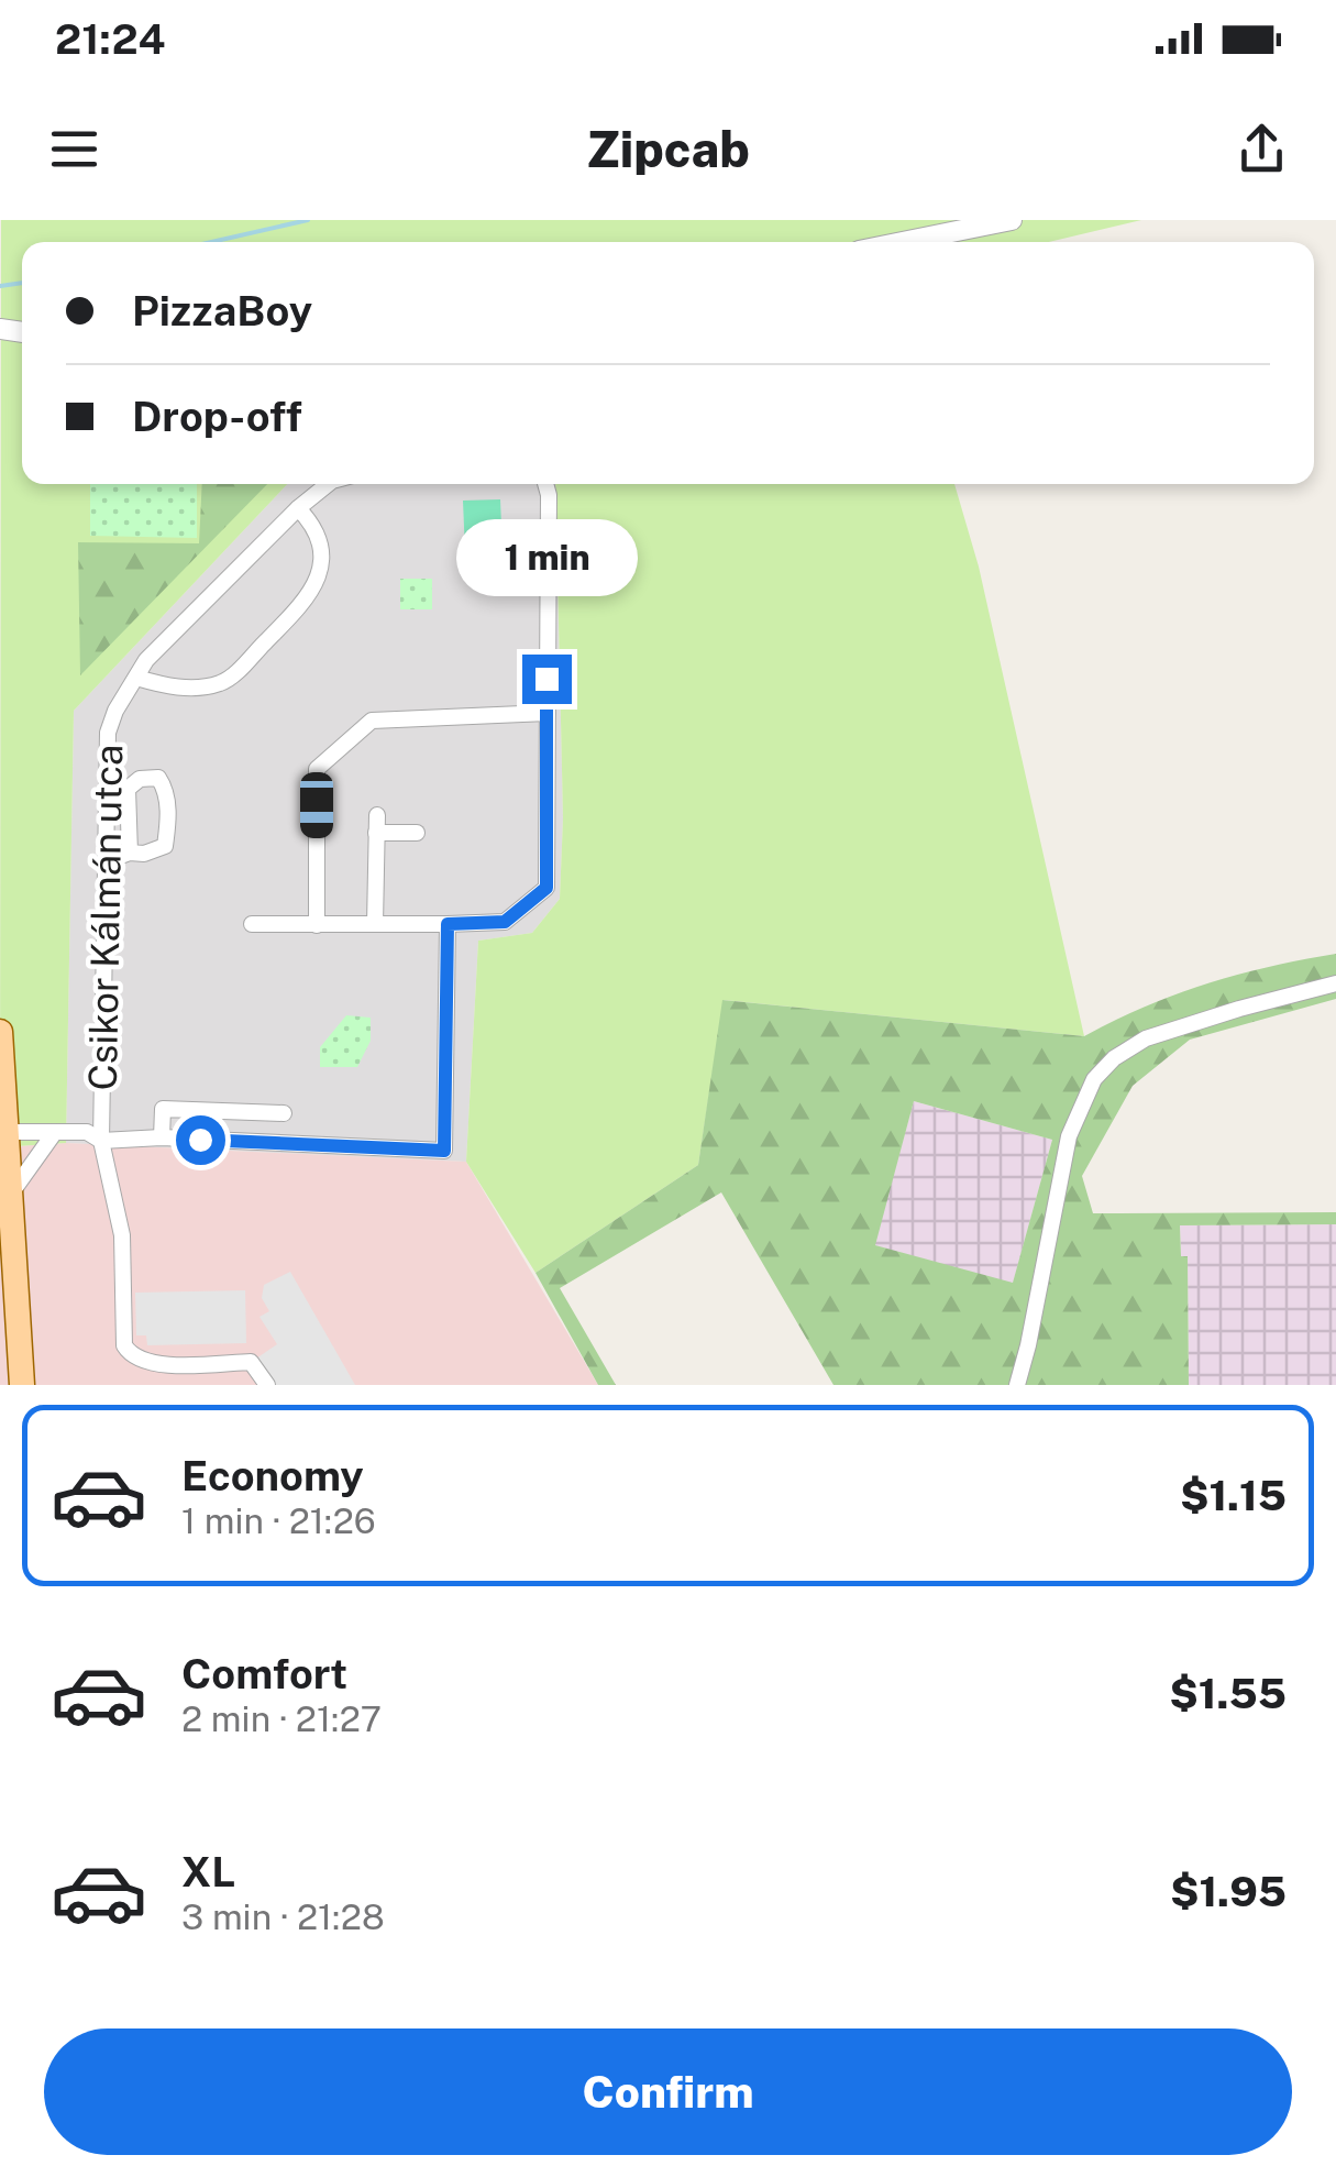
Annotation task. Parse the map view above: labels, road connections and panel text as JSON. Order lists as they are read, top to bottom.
{
  "streets": {
    "street": ["Csikor Kálmán utca"]
  },
  "page": {
    "status": "21:24",
    "header": "Zipcab",
    "banner": ["PizzaBoy", "Drop-off"],
    "bubble": "1 min",
    "list": [
      {
        "name": "Economy",
        "note": "1 min · 21:26",
        "value": "$1.15"
      },
      {
        "name": "Comfort",
        "note": "2 min · 21:27",
        "value": "$1.55"
      },
      {
        "name": "XL",
        "note": "3 min · 21:28",
        "value": "$1.95"
      }
    ],
    "buttons": "Confirm"
  }
}
